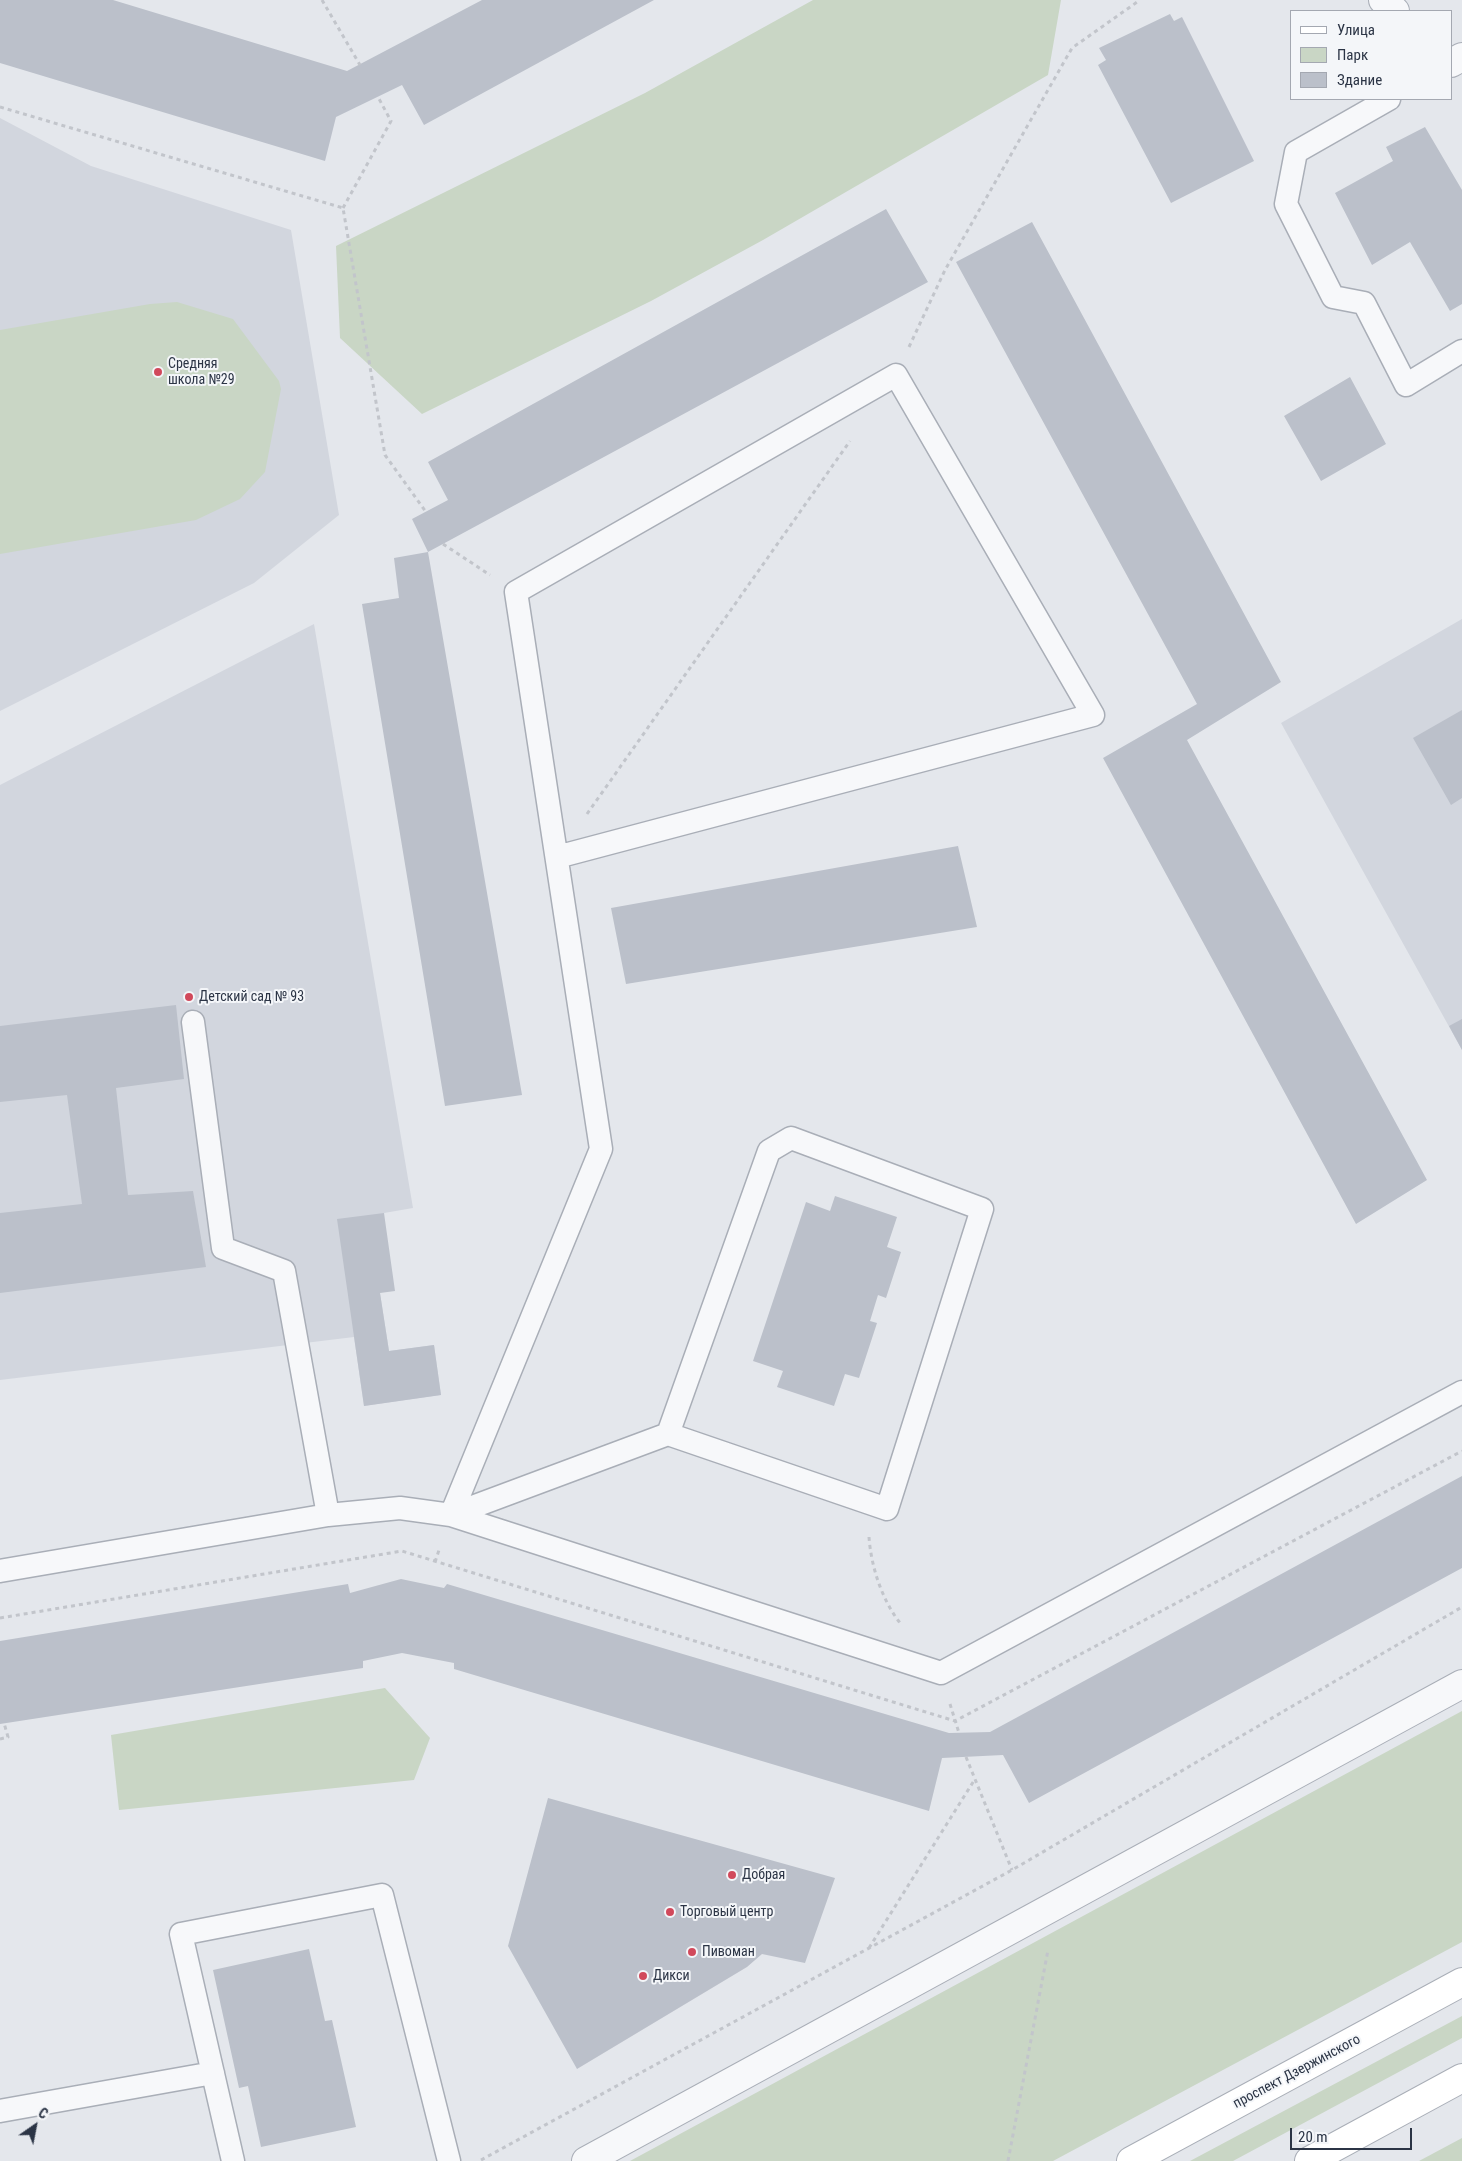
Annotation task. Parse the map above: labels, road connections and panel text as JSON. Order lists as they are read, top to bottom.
{
  "streets": {
    "main road": ["проспект Дзержинского"]
  },
  "places": [
    "Средняя школа №29",
    "Детский сад № 93",
    "Добрая",
    "Торговый центр",
    "Пивоман",
    "Дикси"
  ],
  "legend": ["Улица", "Парк", "Здание"],
  "scale_bar": "20 m",
  "north": "top right"
}
